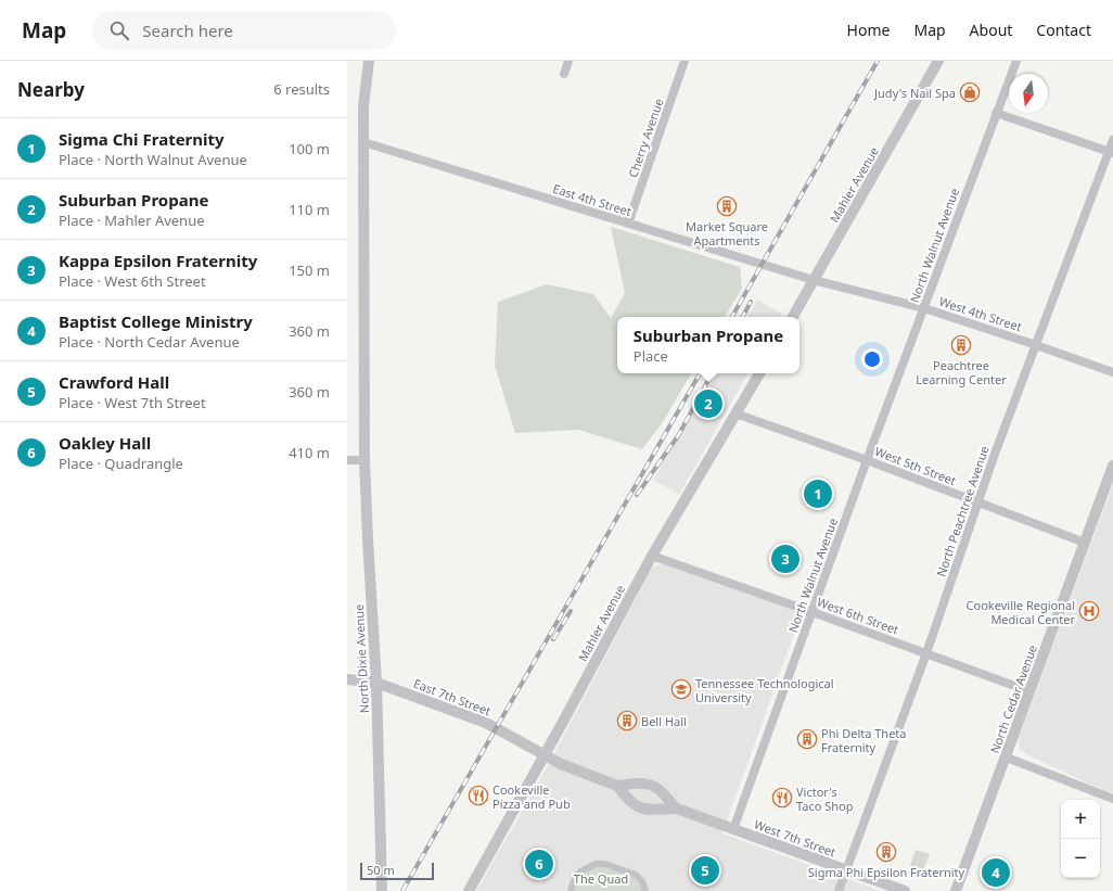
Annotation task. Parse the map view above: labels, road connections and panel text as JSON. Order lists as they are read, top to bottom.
{
  "streets": {
    "street": [
      "Cherry Avenue",
      "Mahler Avenue",
      "East 4th Street",
      "North Walnut Avenue",
      "West 4th Street",
      "West 5th Street",
      "North Peachtree Avenue",
      "West 6th Street",
      "North Dixie Avenue",
      "East 7th Street",
      "North Cedar Avenue",
      "West 7th Street"
    ]
  },
  "crossings": [
    ["Cherry Avenue", "East 4th Street"],
    ["Mahler Avenue", "East 4th Street"],
    ["Mahler Avenue", "West 4th Street"],
    ["Mahler Avenue", "West 5th Street"],
    ["Mahler Avenue", "West 6th Street"],
    ["Mahler Avenue", "East 7th Street"],
    ["Mahler Avenue", "West 7th Street"],
    ["East 4th Street", "West 4th Street"],
    ["East 4th Street", "North Dixie Avenue"],
    ["North Walnut Avenue", "West 4th Street"],
    ["North Walnut Avenue", "West 5th Street"],
    ["North Walnut Avenue", "West 6th Street"],
    ["North Walnut Avenue", "West 7th Street"],
    ["West 4th Street", "North Peachtree Avenue"],
    ["West 5th Street", "North Peachtree Avenue"],
    ["West 5th Street", "North Cedar Avenue"],
    ["North Peachtree Avenue", "West 6th Street"],
    ["North Peachtree Avenue", "West 7th Street"],
    ["West 6th Street", "North Cedar Avenue"],
    ["North Dixie Avenue", "East 7th Street"],
    ["East 7th Street", "West 7th Street"]
  ],
  "parks": ["The Quad"],
  "places": {
    "shop": ["Judy's Nail Spa"],
    "building": [
      "Market Square Apartments",
      "Peachtree Learning Center",
      "Bell Hall",
      "Phi Delta Theta Fraternity",
      "Sigma Phi Epsilon Fraternity"
    ],
    "hospital": ["Cookeville Regional Medical Center"],
    "school or university": ["Tennessee Technological University"],
    "restaurant": ["Cookeville Pizza and Pub", "Victor's Taco Shop"]
  },
  "scale_bar": "50 m",
  "north": "bottom",
  "page": {
    "header": "Map",
    "search": "Search here",
    "nav": [
      "Home",
      "Map",
      "About",
      "Contact"
    ],
    "heading": ["Nearby", "6 results"],
    "list": [
      {
        "mark": "1",
        "name": "Sigma Chi Fraternity",
        "note": "Place · North Walnut Avenue",
        "value": "100 m"
      },
      {
        "mark": "2",
        "name": "Suburban Propane",
        "note": "Place · Mahler Avenue",
        "value": "110 m"
      },
      {
        "mark": "3",
        "name": "Kappa Epsilon Fraternity",
        "note": "Place · West 6th Street",
        "value": "150 m"
      },
      {
        "mark": "4",
        "name": "Baptist College Ministry",
        "note": "Place · North Cedar Avenue",
        "value": "360 m"
      },
      {
        "mark": "5",
        "name": "Crawford Hall",
        "note": "Place · West 7th Street",
        "value": "360 m"
      },
      {
        "mark": "6",
        "name": "Oakley Hall",
        "note": "Place · Quadrangle",
        "value": "410 m"
      }
    ],
    "popup": ["Suburban Propane", "Place"],
    "pins": [
      "2",
      "1",
      "3",
      "6",
      "5",
      "4"
    ],
    "map_buttons": ["+", "−"],
    "scale": "50 m"
  }
}
